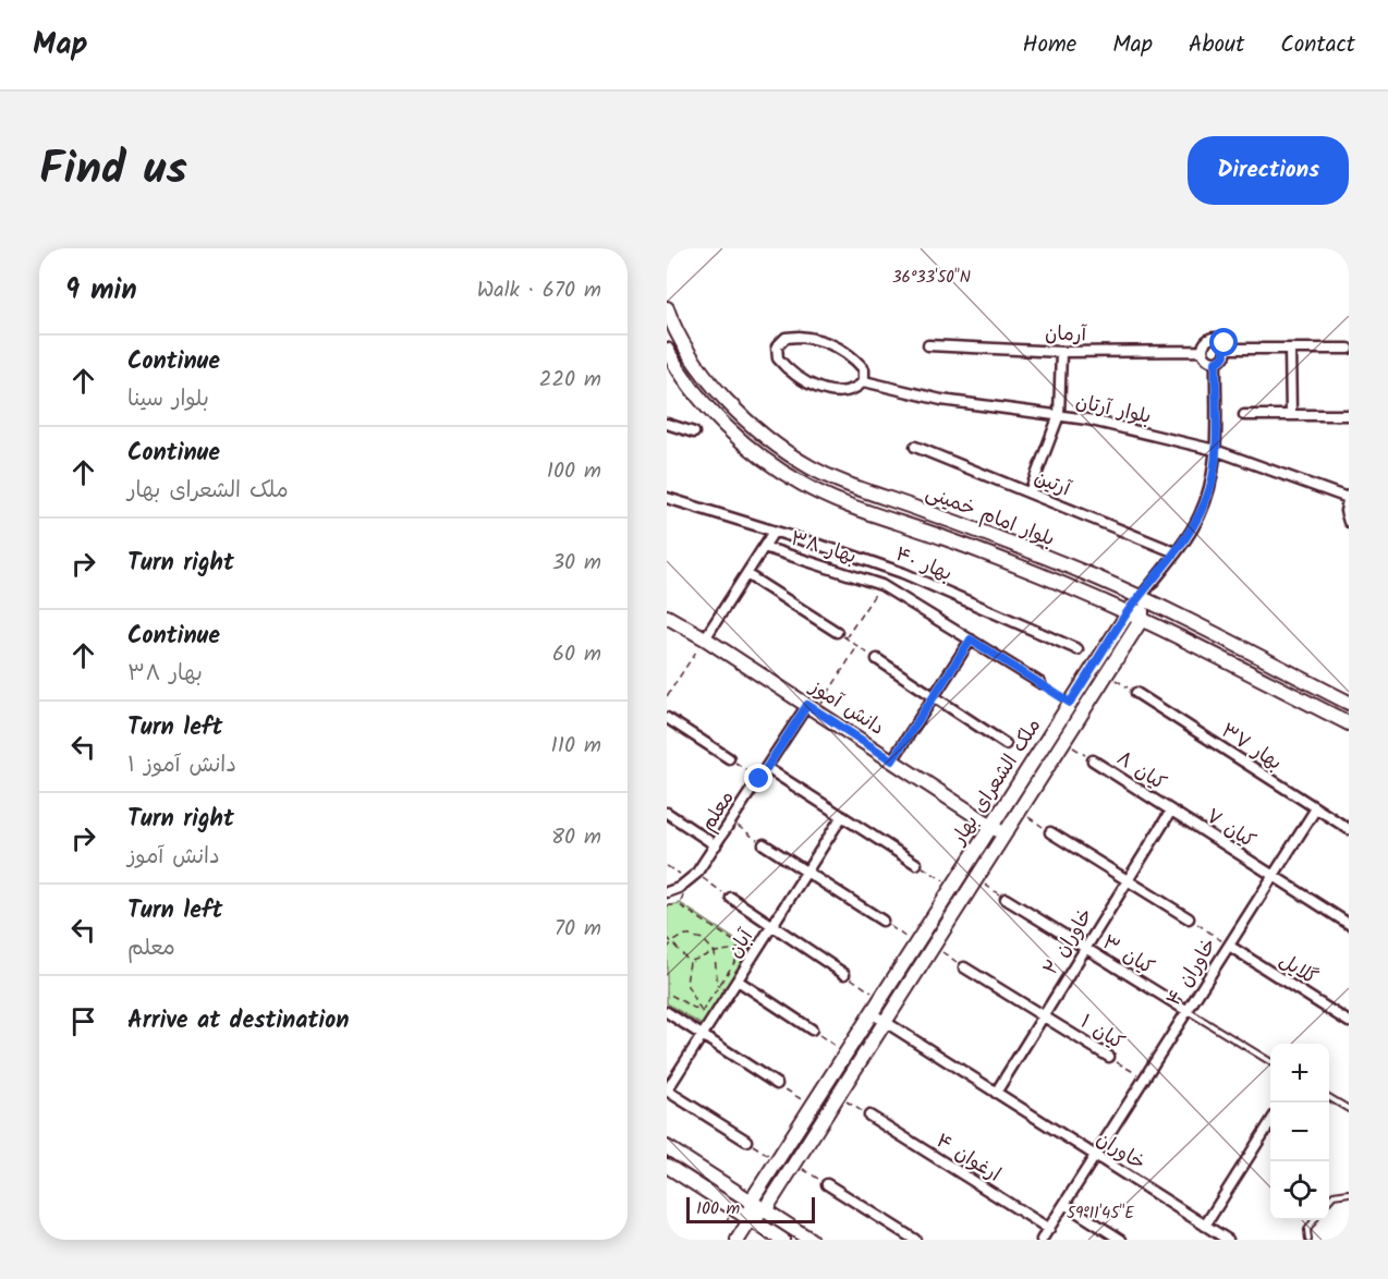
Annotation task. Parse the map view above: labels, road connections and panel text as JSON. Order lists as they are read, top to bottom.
{
  "streets": {
    "street": [
      "آرمان",
      "بلوار آرتان",
      "آرتین",
      "بلوار امام خمینی",
      "بهار ۳۸",
      "بهار ۴۰",
      "دانش آموز",
      "بهار ۳۷",
      "کیان ۸",
      "ملک الشعرای بهار",
      "معلم",
      "کیان ۷",
      "خاوران ۲",
      "آبان",
      "کیان ۳",
      "گلایل",
      "خاوران ۴",
      "کیان ۱",
      "خاوران",
      "ارغوان ۴"
    ]
  },
  "crossings": [
    ["بلوار امام خمینی", "ملک الشعرای بهار"],
    ["دانش آموز", "ملک الشعرای بهار"],
    ["دانش آموز", "معلم"],
    ["بهار ۳۷", "خاوران ۴"],
    ["کیان ۸", "کیان ۷"],
    ["کیان ۸", "خاوران ۲"],
    ["ملک الشعرای بهار", "خاوران"],
    ["کیان ۷", "خاوران ۲"],
    ["کیان ۷", "خاوران ۴"],
    ["خاوران ۲", "کیان ۳"],
    ["خاوران ۲", "کیان ۱"],
    ["خاوران ۲", "خاوران"],
    ["کیان ۳", "خاوران ۴"],
    ["گلایل", "خاوران ۴"],
    ["خاوران ۴", "کیان ۱"],
    ["خاوران ۴", "خاوران"],
    ["خاوران ۴", "ارغوان ۴"]
  ],
  "scale_bar": "100 m",
  "page": {
    "header": "Map",
    "nav": [
      "Home",
      "Map",
      "About",
      "Contact"
    ],
    "title": "Find us",
    "buttons": "Directions",
    "heading": ["9 min", "Walk · 670 m"],
    "list": [
      ["Continue", "بلوار سینا", "220 m"],
      ["Continue", "ملک الشعرای بهار", "100 m"],
      ["Turn right", "30 m"],
      ["Continue", "بهار ۳۸", "60 m"],
      ["Turn left", "دانش آموز ۱", "110 m"],
      ["Turn right", "دانش آموز", "80 m"],
      ["Turn left", "معلم", "70 m"],
      "Arrive at destination"
    ],
    "map_buttons": ["+", "−"],
    "scale": "100 m"
  },
  "coordinates": ["36°33'50\"N", "59°11'45\"E"]
}
